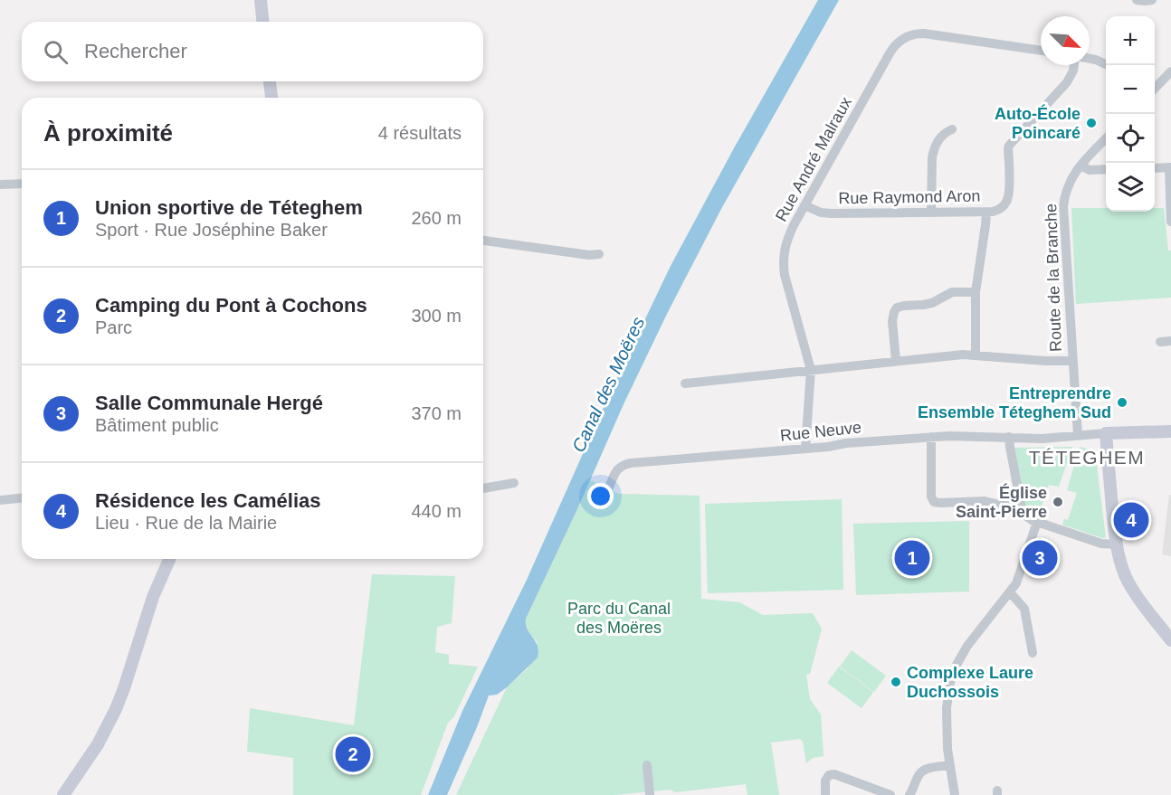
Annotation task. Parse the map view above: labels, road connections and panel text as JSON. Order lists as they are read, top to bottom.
{
  "streets": {
    "street": [
      "Rue André Malraux",
      "Rue Raymond Aron",
      "Route de la Branche",
      "Rue Neuve"
    ]
  },
  "crossings": [
    ["Rue André Malraux", "Rue Raymond Aron"],
    ["Rue André Malraux", "Rue Neuve"],
    ["Route de la Branche", "Rue Neuve"]
  ],
  "districts": ["TÉTEGHEM"],
  "water": ["Canal des Moëres"],
  "parks": ["Parc du Canal des Moëres"],
  "places": [
    "Auto-École Poincaré",
    "Entreprendre Ensemble Téteghem Sud",
    "Église Saint-Pierre",
    "Complexe Laure Duchossois"
  ],
  "north": "bottom right",
  "page": {
    "map_buttons": ["+", "−"],
    "search": "Rechercher",
    "heading": ["À proximité", "4 résultats"],
    "list": [
      {
        "mark": "1",
        "name": "Union sportive de Téteghem",
        "note": "Sport · Rue Joséphine Baker",
        "value": "260 m"
      },
      {
        "mark": "2",
        "name": "Camping du Pont à Cochons",
        "note": "Parc",
        "value": "300 m"
      },
      {
        "mark": "3",
        "name": "Salle Communale Hergé",
        "note": "Bâtiment public",
        "value": "370 m"
      },
      {
        "mark": "4",
        "name": "Résidence les Camélias",
        "note": "Lieu · Rue de la Mairie",
        "value": "440 m"
      }
    ],
    "pins": [
      "4",
      "1",
      "3",
      "2"
    ]
  }
}
